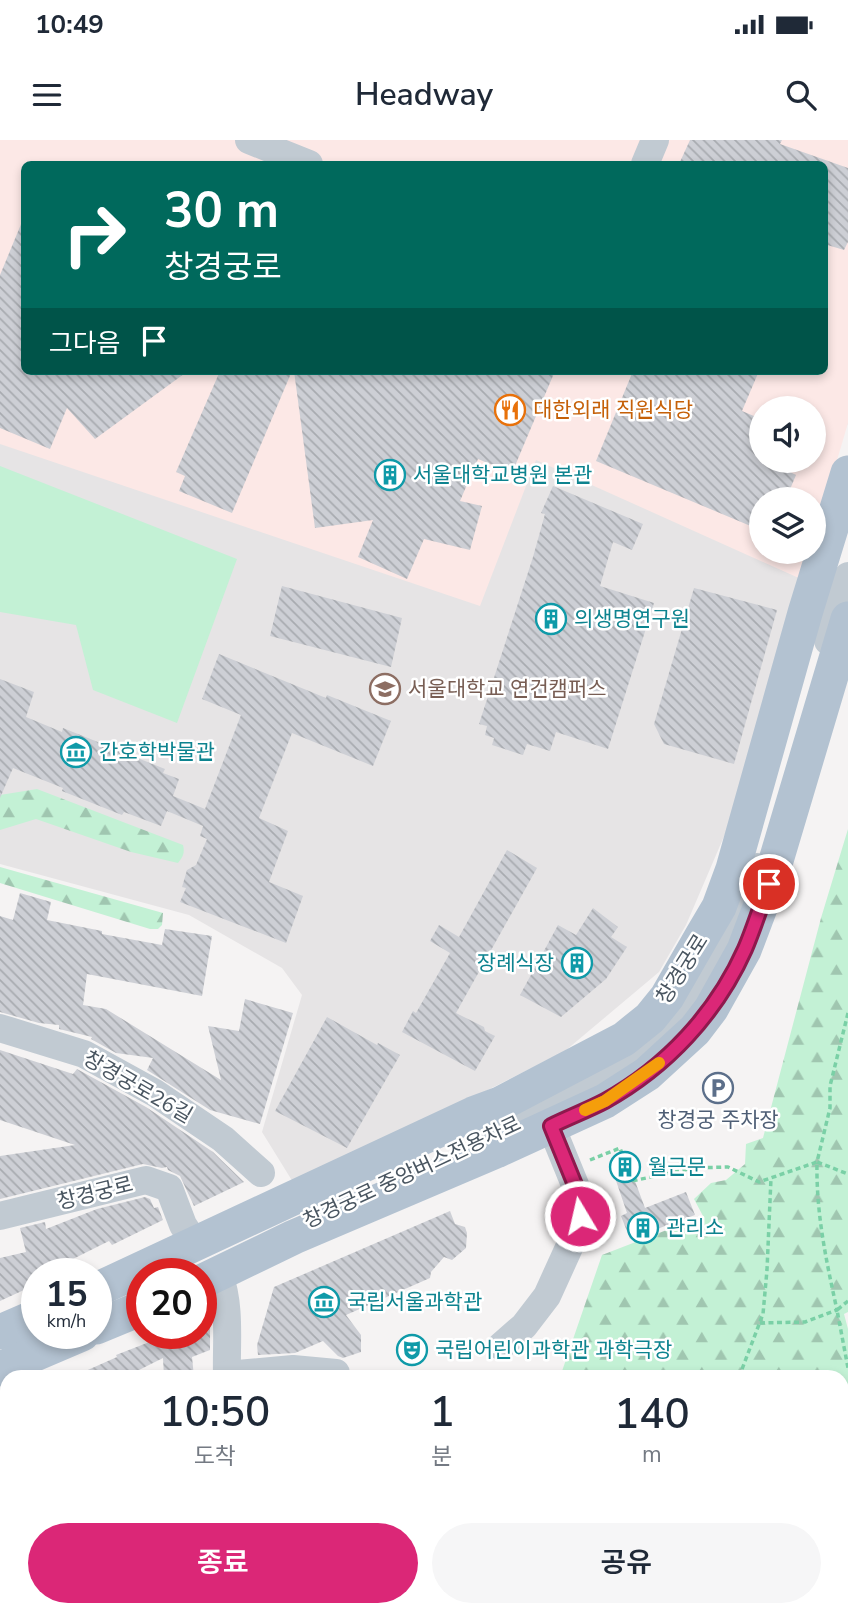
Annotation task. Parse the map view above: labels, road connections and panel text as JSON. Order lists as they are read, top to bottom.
{
  "streets": {
    "main road": ["창경궁로"],
    "street": ["창경궁로26길", "창경궁로 중앙버스전용차로"]
  },
  "places": {
    "restaurant": ["대한외래 직원식당"],
    "building": [
      "서울대학교병원 본관",
      "의생명연구원",
      "장례식장",
      "월근문",
      "관리소"
    ],
    "school or university": ["서울대학교 연건캠퍼스"],
    "museum": ["간호학박물관", "국립서울과학관"],
    "parking": ["창경궁 주차장"],
    "theatre": ["국립어린이과학관 과학극장"]
  },
  "page": {
    "status": "10:49",
    "header": "Headway",
    "turn": ["30 m", "창경궁로"],
    "then": "그다음",
    "speed": "15 km/h",
    "limit": "20",
    "eta": [
      "10:50",
      "도착",
      "1",
      "분",
      "140",
      "m"
    ],
    "buttons": ["종료", "공유"]
  }
}
